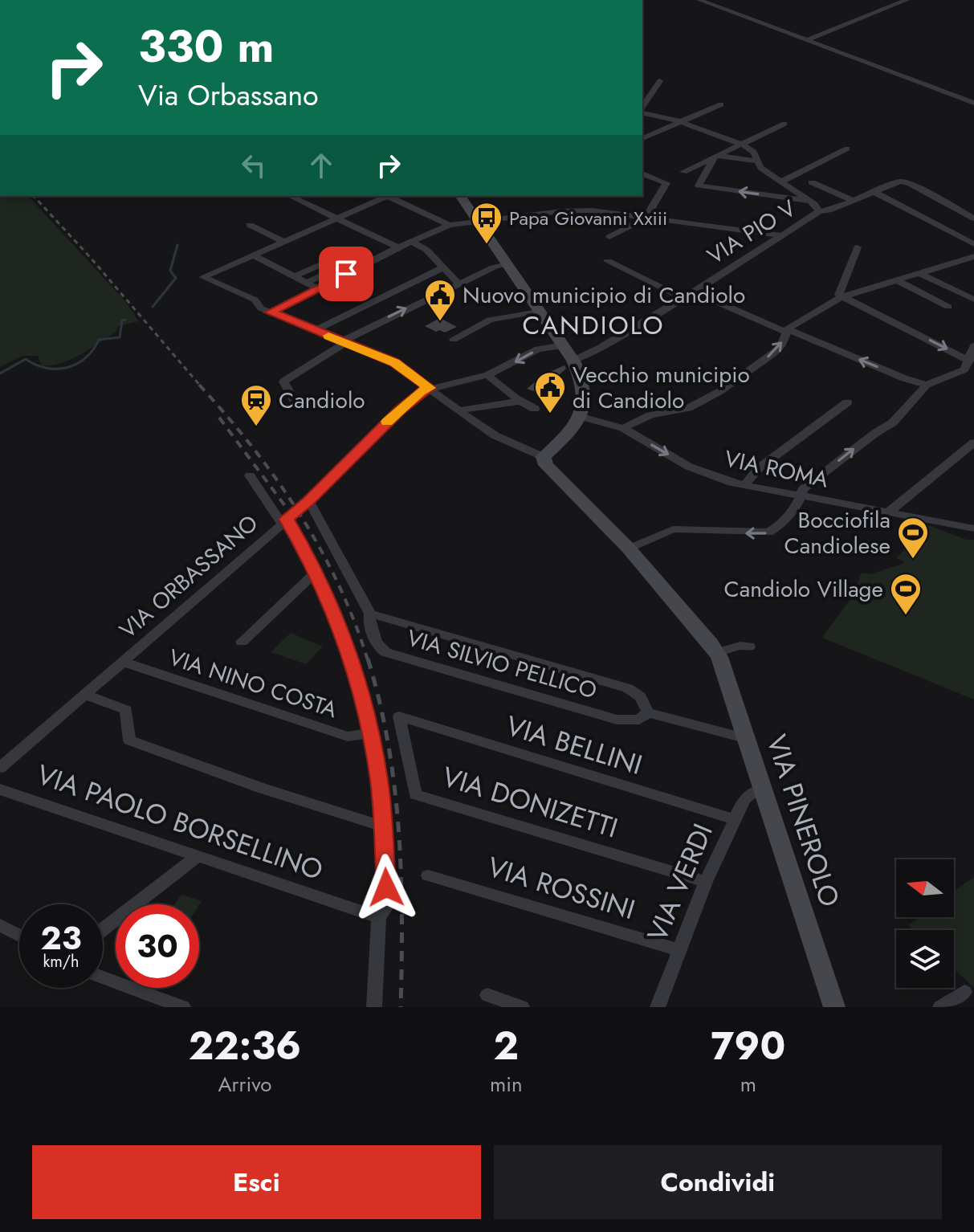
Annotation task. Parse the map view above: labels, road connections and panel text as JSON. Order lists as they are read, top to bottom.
{
  "streets": {
    "main road": ["VIA PINEROLO"],
    "street": [
      "VIA PIO V",
      "VIA ROMA",
      "VIA ORBASSANO",
      "VIA SILVIO PELLICO",
      "VIA NINO COSTA",
      "VIA BELLINI",
      "VIA DONIZETTI",
      "VIA PAOLO BORSELLINO",
      "VIA VERDI",
      "VIA ROSSINI"
    ]
  },
  "crossings": [
    ["VIA ORBASSANO", "VIA SILVIO PELLICO"],
    ["VIA ORBASSANO", "VIA NINO COSTA"],
    ["VIA BELLINI", "VIA DONIZETTI"],
    ["VIA BELLINI", "VIA VERDI"],
    ["VIA DONIZETTI", "VIA VERDI"],
    ["VIA PINEROLO", "VIA VERDI"],
    ["VIA VERDI", "VIA ROSSINI"]
  ],
  "districts": ["CANDIOLO"],
  "places": {
    "bus stop": ["Papa Giovanni Xxiii"],
    "public building": ["Nuovo municipio di Candiolo", "Vecchio municipio di Candiolo"],
    "station": ["Candiolo"],
    "sports": ["Bocciofila Candiolese", "Candiolo Village"]
  },
  "north": "left",
  "page": {
    "turn": ["330 m", "Via Orbassano"],
    "speed": "23 km/h",
    "limit": "30",
    "eta": [
      "22:36",
      "Arrivo",
      "2",
      "min",
      "790",
      "m"
    ],
    "buttons": ["Esci", "Condividi"]
  }
}
